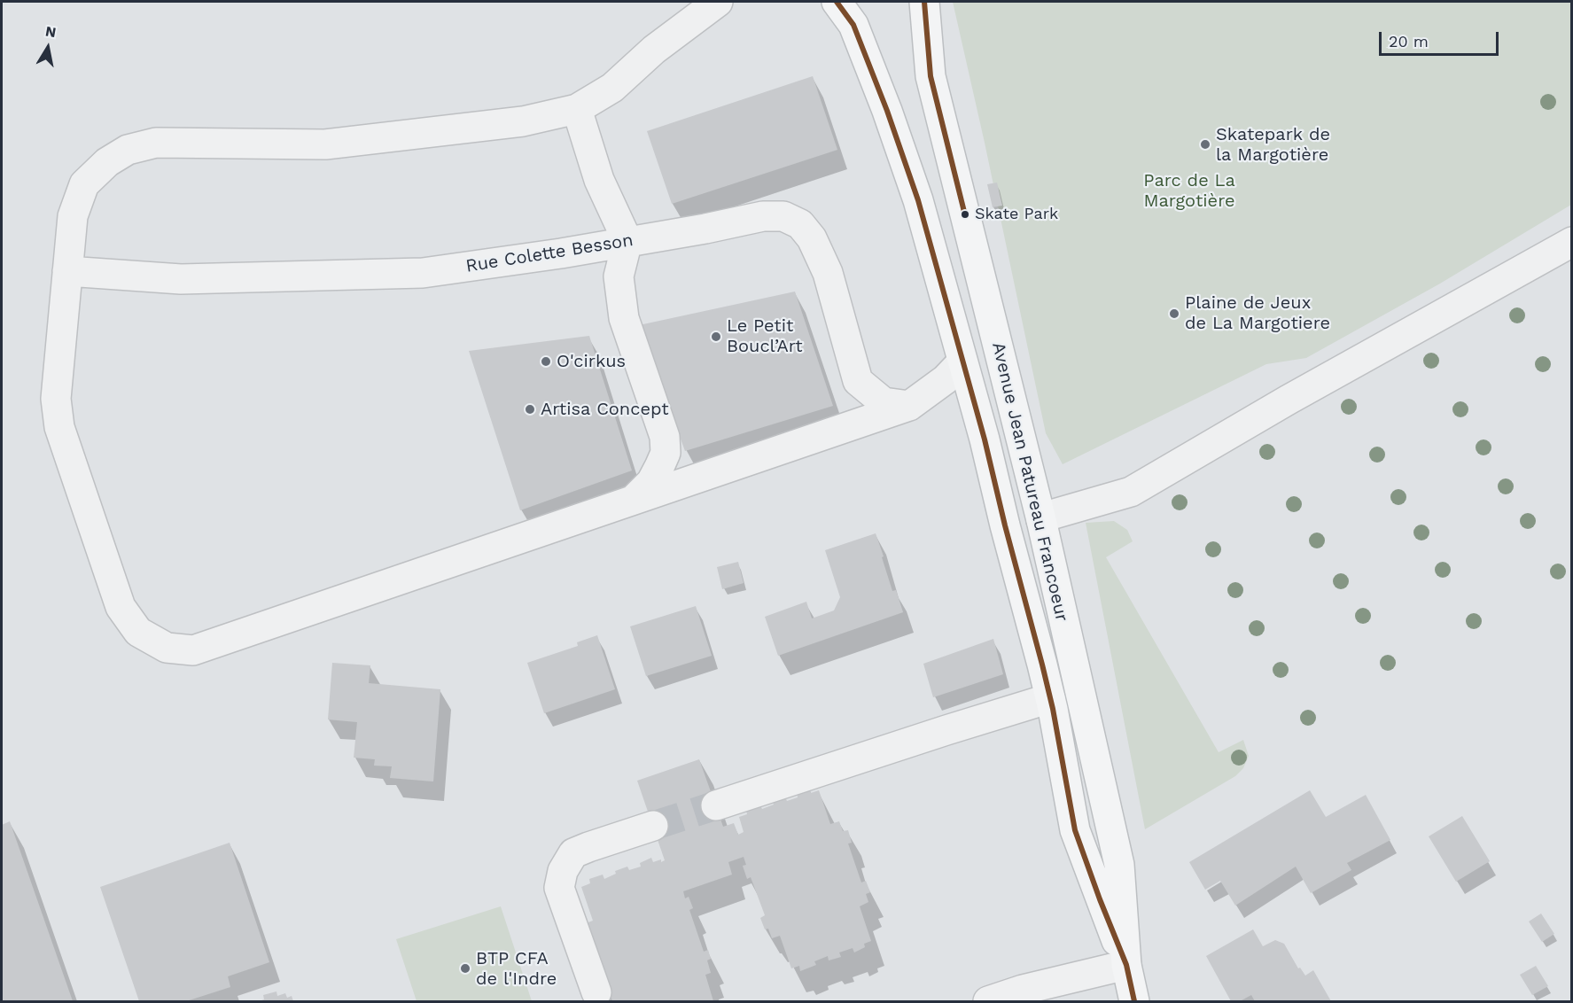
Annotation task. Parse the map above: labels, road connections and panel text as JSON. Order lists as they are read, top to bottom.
{
  "streets": {
    "main road": ["Avenue Jean Patureau Francoeur"],
    "lane": ["Rue Colette Besson"]
  },
  "parks": ["Parc de La Margotière"],
  "places": [
    "Skatepark de la Margotière",
    "Skate Park",
    "Plaine de Jeux de La Margotiere",
    "Le Petit Boucl’Art",
    "O'cirkus",
    "Artisa Concept",
    "BTP CFA de l'Indre"
  ],
  "scale_bar": "20 m",
  "north": "top"
}
